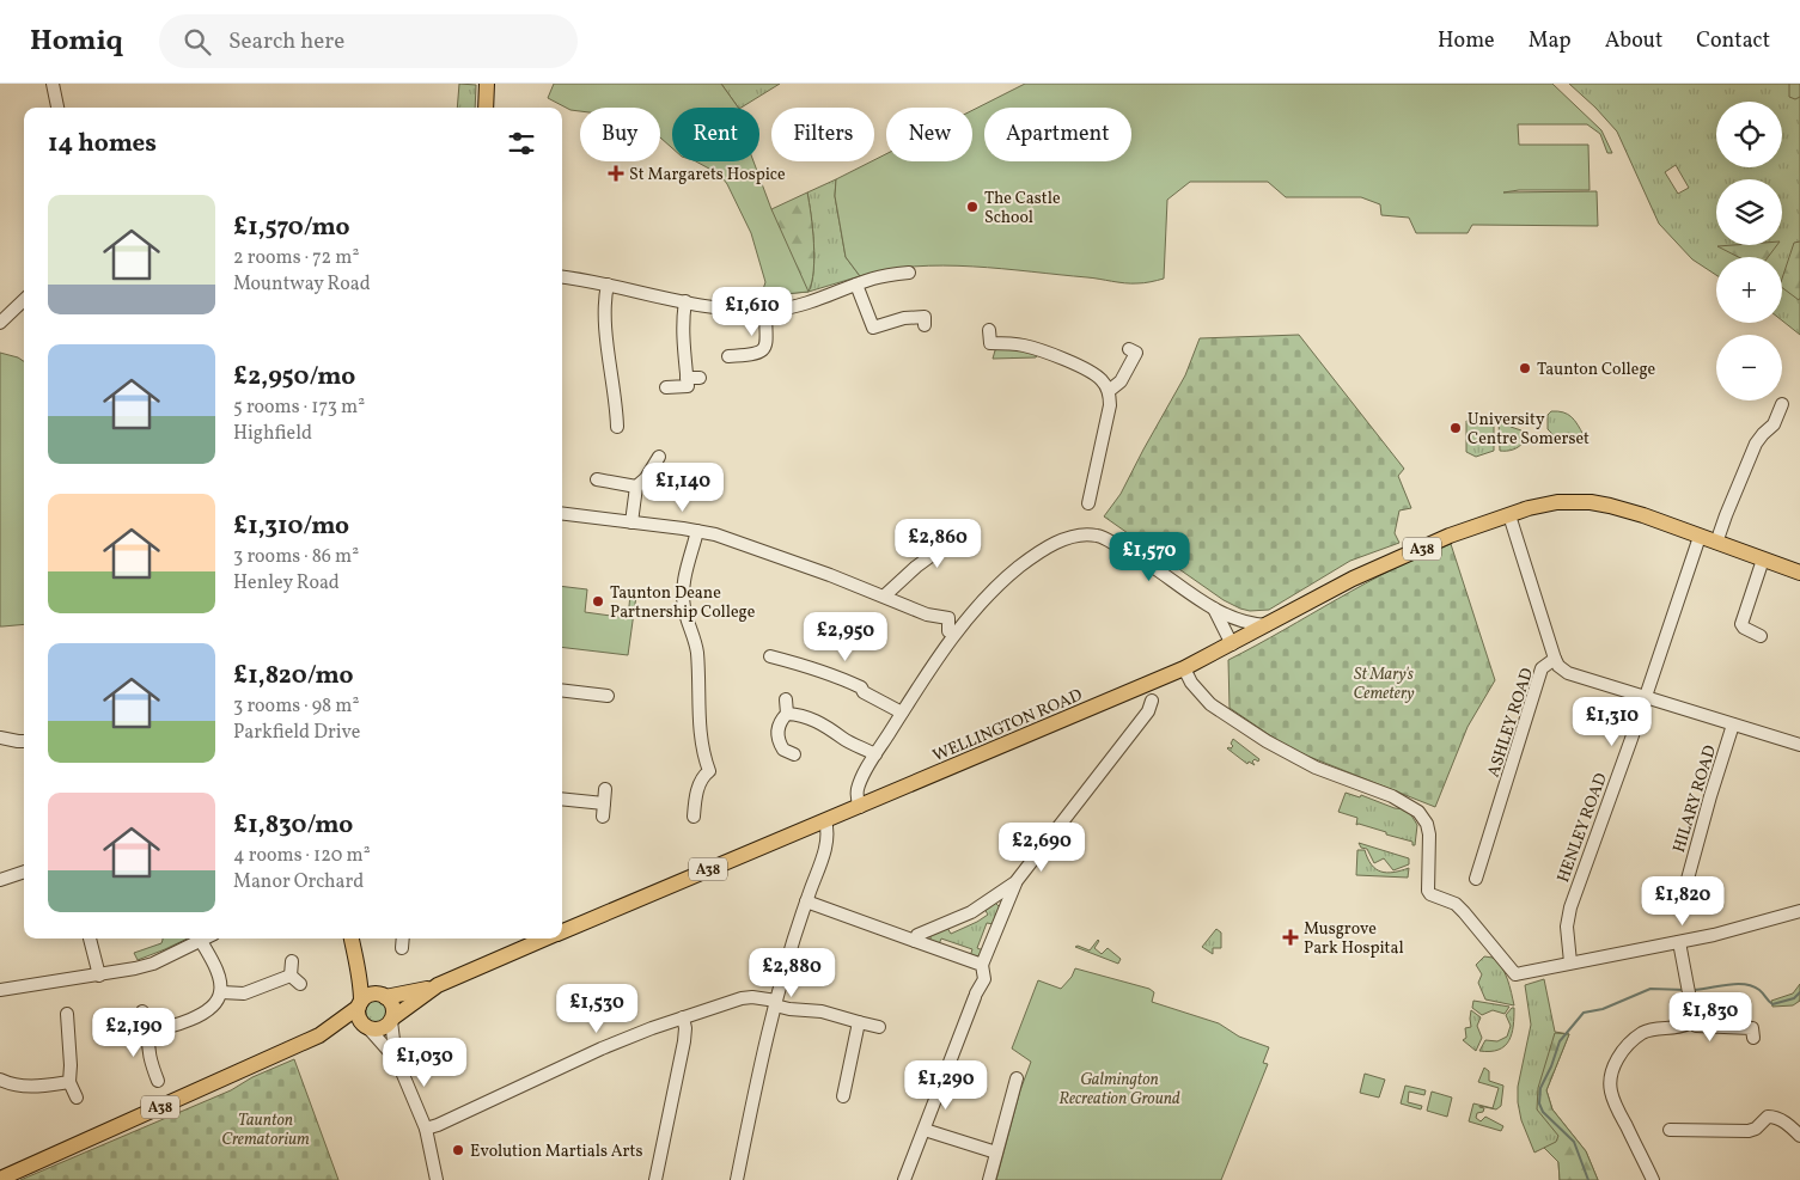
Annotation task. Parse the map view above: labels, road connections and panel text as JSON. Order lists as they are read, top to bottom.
{
  "streets": {
    "main road": ["A38", "WELLINGTON ROAD"],
    "street": ["ASHLEY ROAD", "HILARY ROAD", "HENLEY ROAD"]
  },
  "crossings": [
    ["A38", "ASHLEY ROAD"],
    ["A38", "WELLINGTON ROAD"],
    ["A38", "HENLEY ROAD"]
  ],
  "parks": ["St Mary's Cemetery", "Galmington Recreation Ground", "Taunton Crematorium"],
  "places": {
    "health": ["St Margarets Hospice", "Musgrove Park Hospital"],
    "other": [
      "The Castle School",
      "Taunton College",
      "University Centre Somerset",
      "Taunton Deane Partnership College",
      "Evolution Martials Arts"
    ]
  },
  "page": {
    "header": "Homiq",
    "search": "Search here",
    "nav": [
      "Home",
      "Map",
      "About",
      "Contact"
    ],
    "map_buttons": ["+", "−"],
    "chip": [
      "Buy",
      "Rent",
      "Filters",
      "New",
      "Apartment"
    ],
    "heading": "14 homes",
    "list": [
      {
        "name": "£1,570/mo",
        "note": "2 rooms · 72 m² · Mountway Road"
      },
      {
        "name": "£2,950/mo",
        "note": "5 rooms · 173 m² · Highfield"
      },
      {
        "name": "£1,310/mo",
        "note": "3 rooms · 86 m² · Henley Road"
      },
      {
        "name": "£1,820/mo",
        "note": "3 rooms · 98 m² · Parkfield Drive"
      },
      {
        "name": "£1,830/mo",
        "note": "4 rooms · 120 m² · Manor Orchard"
      }
    ],
    "price": [
      "£1,610",
      "£1,140",
      "£2,860",
      "£1,570",
      "£2,950",
      "£1,310",
      "£2,690",
      "£1,820",
      "£2,880",
      "£1,530",
      "£1,830",
      "£2,190",
      "£1,030",
      "£1,290"
    ]
  }
}
